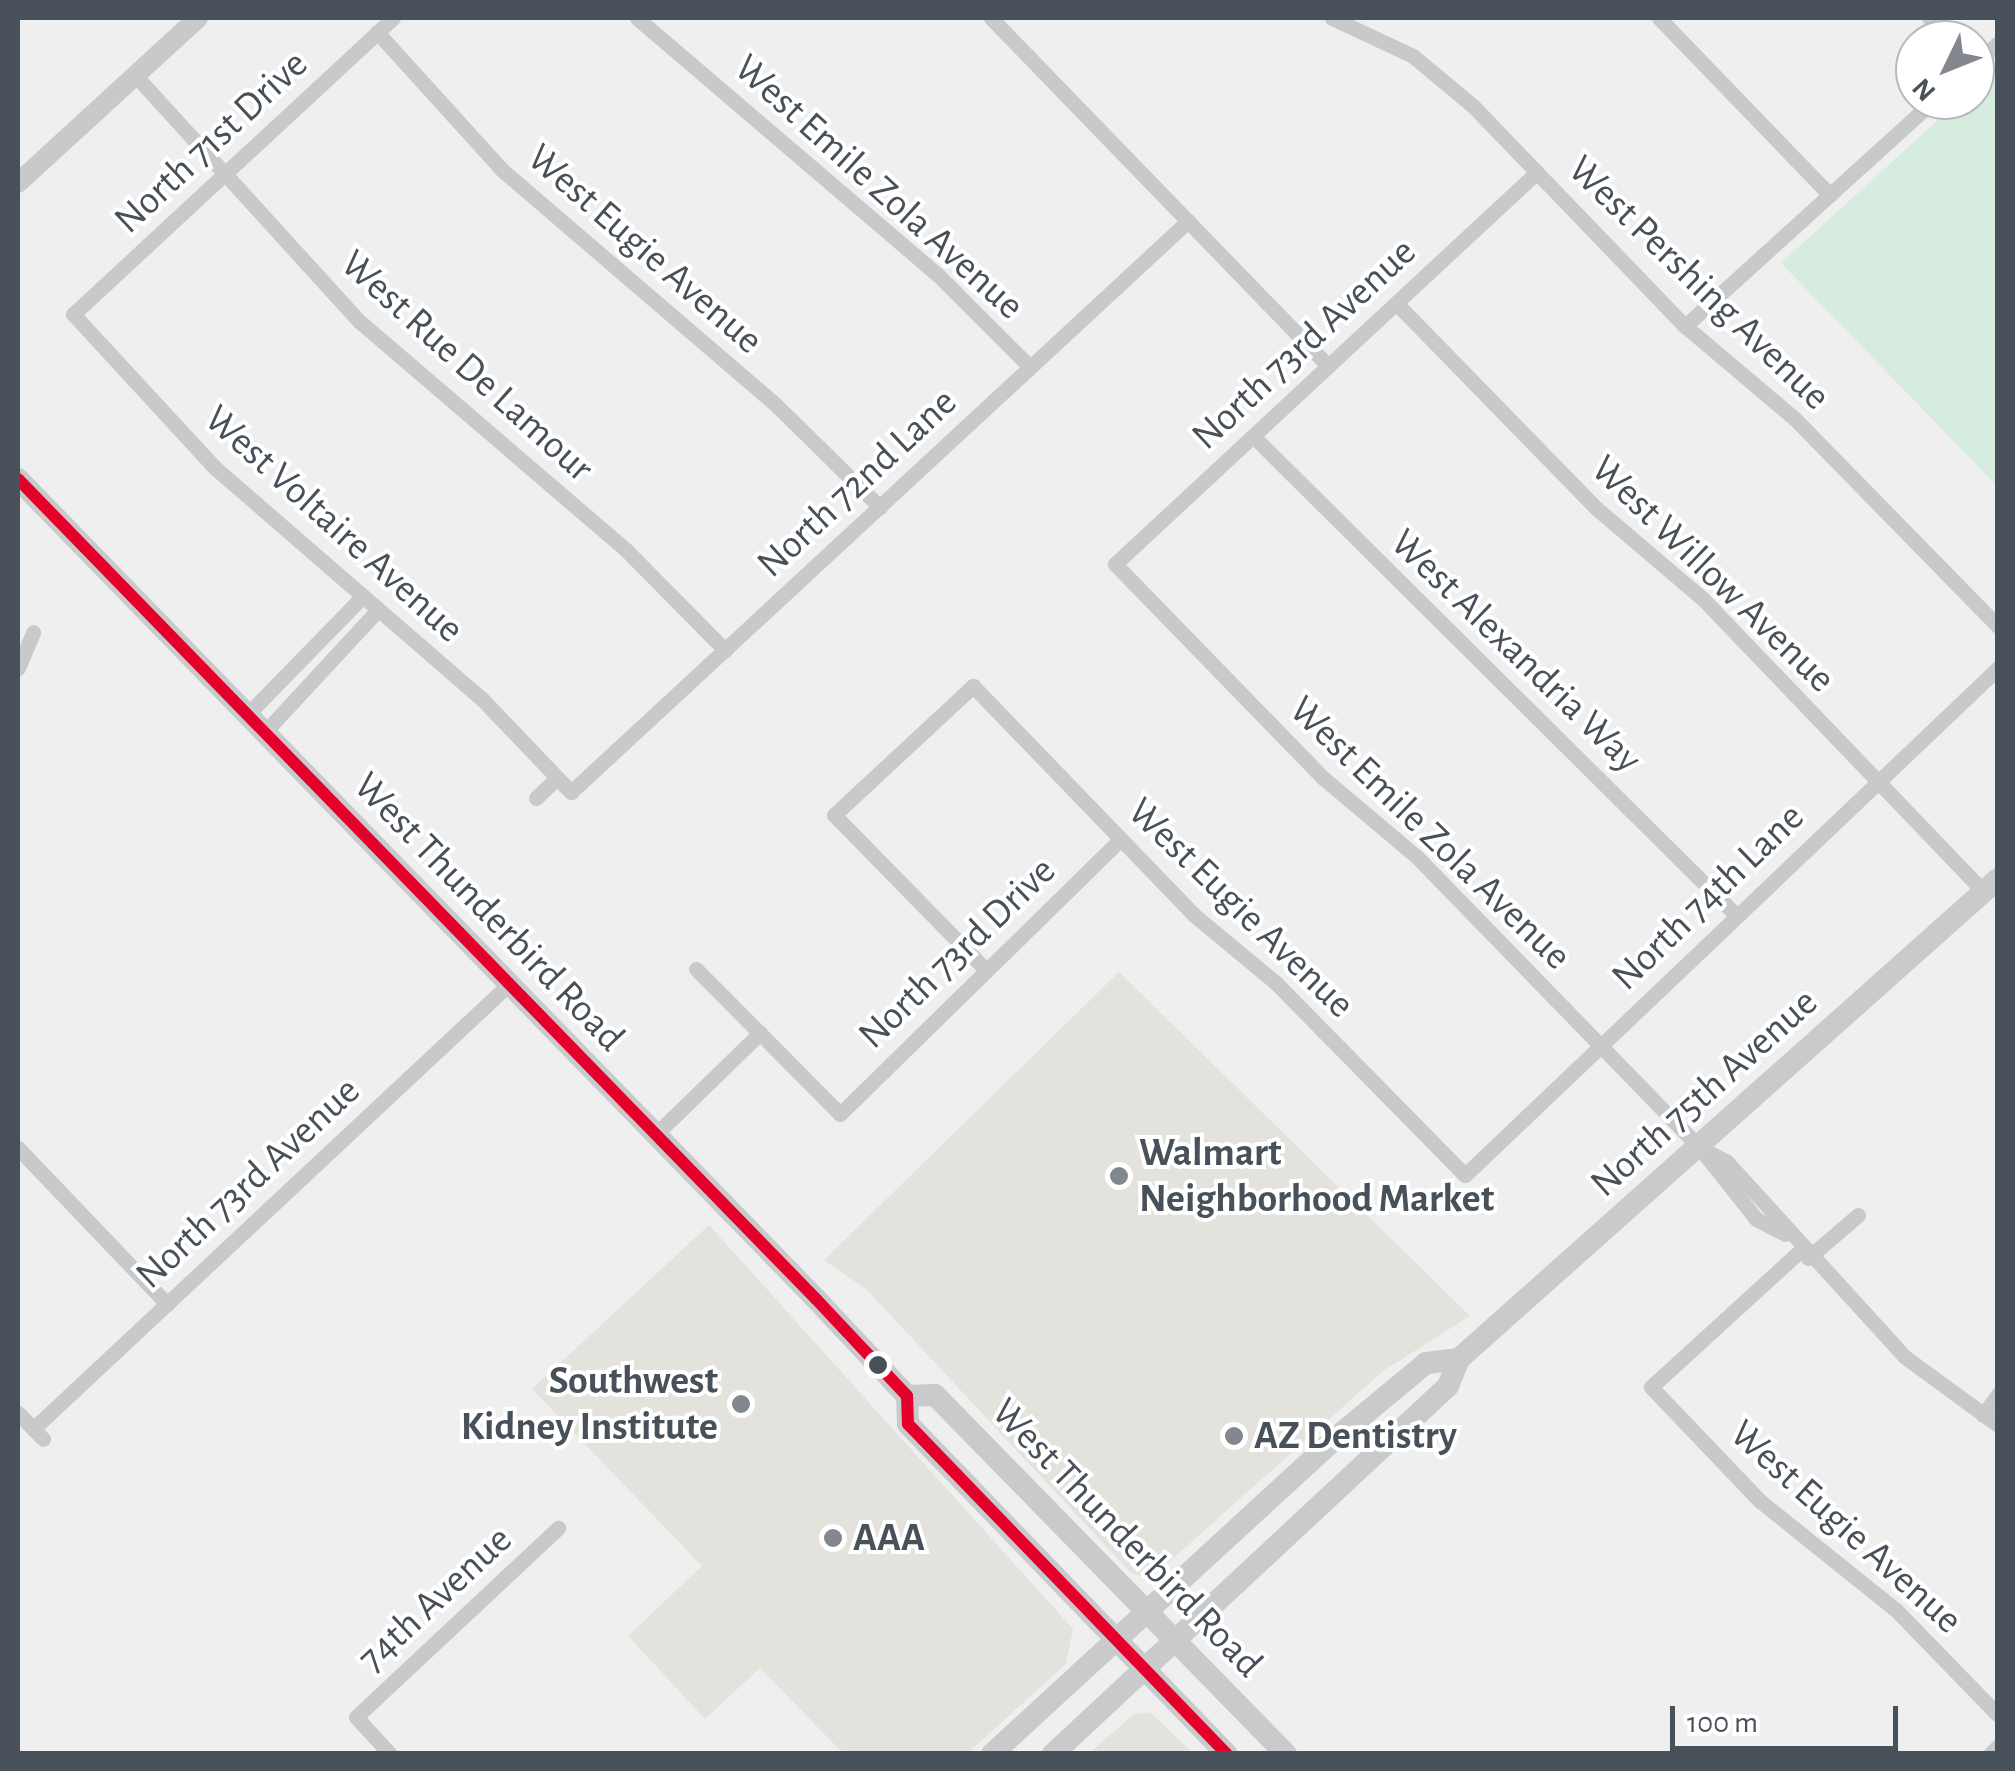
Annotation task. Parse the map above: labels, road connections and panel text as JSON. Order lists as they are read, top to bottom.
{
  "streets": {
    "main road": ["West Thunderbird Road", "North 75th Avenue"],
    "street": [
      "North 71st Drive",
      "West Emile Zola Avenue",
      "West Eugie Avenue",
      "West Pershing Avenue",
      "North 73rd Avenue",
      "West Rue De Lamour",
      "North 72nd Lane",
      "West Voltaire Avenue",
      "West Willow Avenue",
      "West Alexandria Way",
      "North 74th Lane",
      "North 73rd Drive",
      "74th Avenue"
    ]
  },
  "crossings": [
    ["North 71st Drive", "West Eugie Avenue"],
    ["North 71st Drive", "West Rue De Lamour"],
    ["North 71st Drive", "West Voltaire Avenue"],
    ["West Emile Zola Avenue", "North 73rd Avenue"],
    ["West Emile Zola Avenue", "North 72nd Lane"],
    ["West Emile Zola Avenue", "North 74th Lane"],
    ["West Emile Zola Avenue", "North 75th Avenue"],
    ["West Eugie Avenue", "North 72nd Lane"],
    ["West Eugie Avenue", "North 74th Lane"],
    ["West Eugie Avenue", "North 73rd Drive"],
    ["West Pershing Avenue", "North 73rd Avenue"],
    ["North 73rd Avenue", "West Willow Avenue"],
    ["North 73rd Avenue", "West Alexandria Way"],
    ["North 73rd Avenue", "West Thunderbird Road"],
    ["West Rue De Lamour", "North 72nd Lane"],
    ["North 72nd Lane", "West Voltaire Avenue"],
    ["West Willow Avenue", "North 74th Lane"],
    ["West Willow Avenue", "North 75th Avenue"],
    ["West Alexandria Way", "North 74th Lane"],
    ["West Thunderbird Road", "North 75th Avenue"]
  ],
  "places": [
    "Walmart Neighborhood Market",
    "Southwest Kidney Institute",
    "AZ Dentistry",
    "AAA"
  ],
  "scale_bar": "100 m",
  "north": "bottom left"
}
